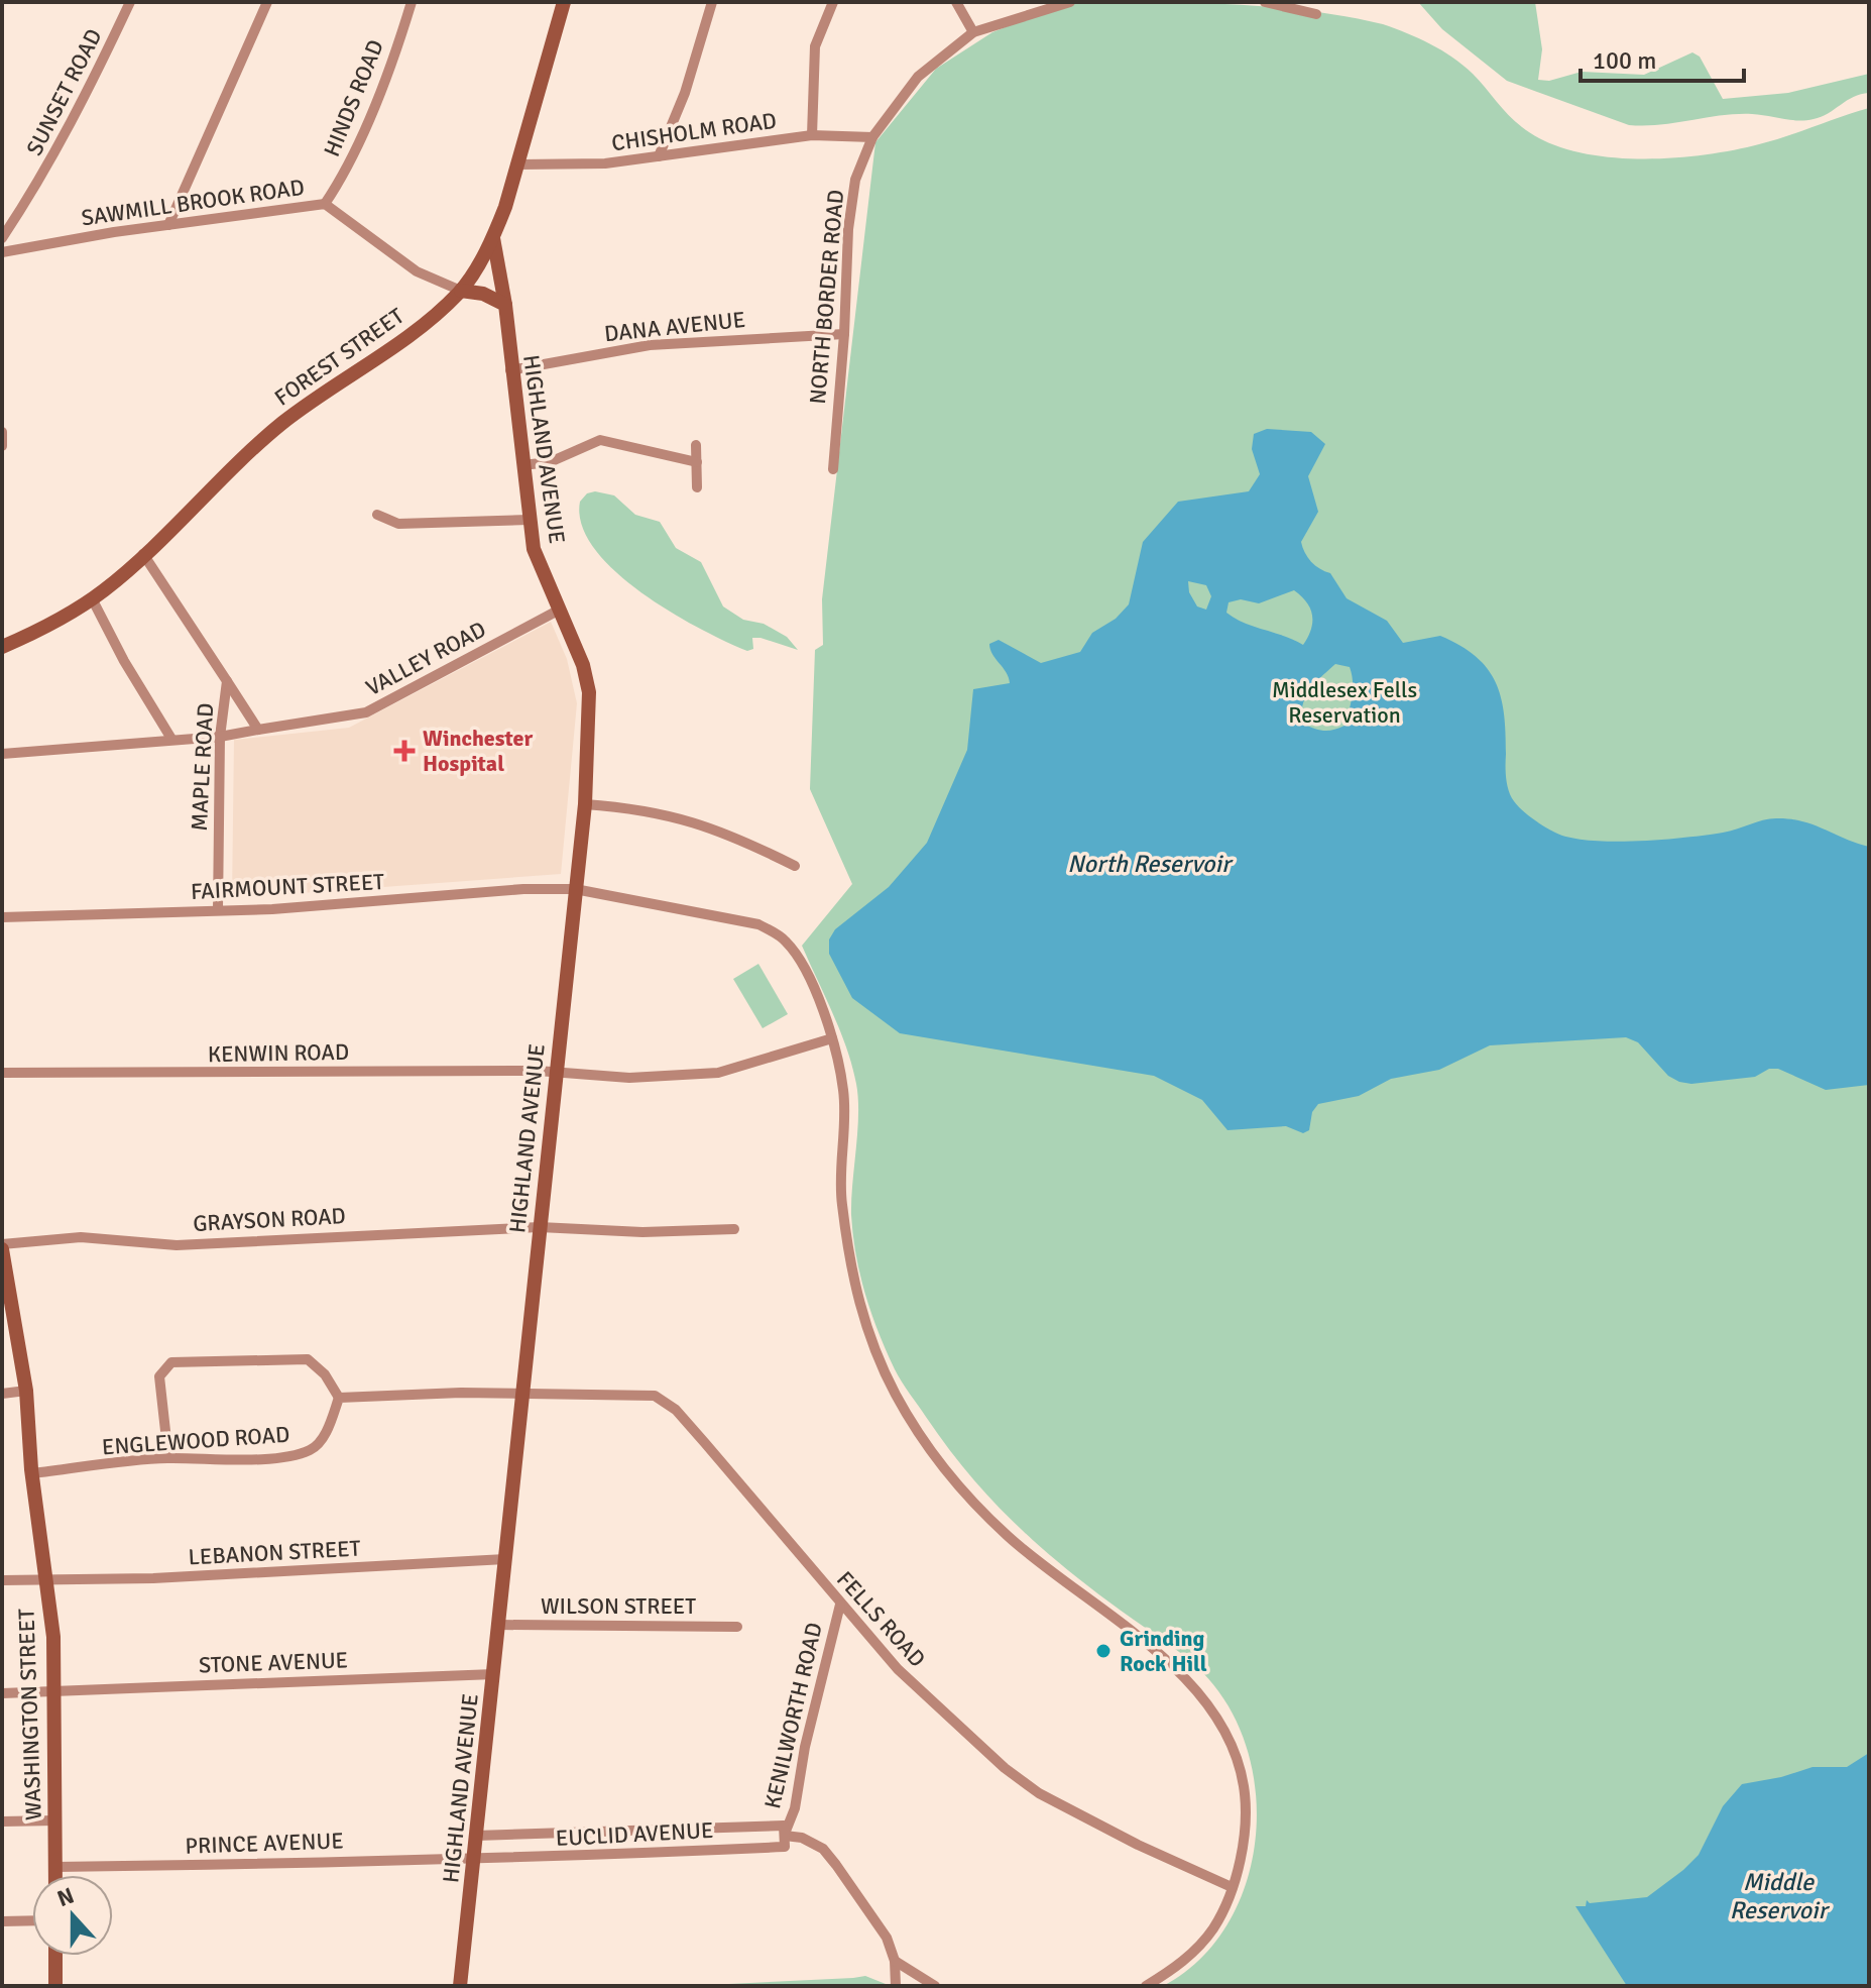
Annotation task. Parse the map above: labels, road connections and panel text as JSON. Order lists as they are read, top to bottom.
{
  "streets": {
    "main road": ["FOREST STREET", "HIGHLAND AVENUE", "WASHINGTON STREET"],
    "street": [
      "SUNSET ROAD",
      "HINDS ROAD",
      "CHISHOLM ROAD",
      "SAWMILL BROOK ROAD",
      "NORTH BORDER ROAD",
      "DANA AVENUE",
      "VALLEY ROAD",
      "MAPLE ROAD",
      "FAIRMOUNT STREET",
      "KENWIN ROAD",
      "GRAYSON ROAD",
      "ENGLEWOOD ROAD",
      "LEBANON STREET",
      "WILSON STREET",
      "FELLS ROAD",
      "STONE AVENUE",
      "KENILWORTH ROAD",
      "EUCLID AVENUE",
      "PRINCE AVENUE"
    ]
  },
  "crossings": [
    ["HINDS ROAD", "SAWMILL BROOK ROAD"],
    ["CHISHOLM ROAD", "NORTH BORDER ROAD"],
    ["CHISHOLM ROAD", "FOREST STREET"],
    ["SAWMILL BROOK ROAD", "FOREST STREET"],
    ["NORTH BORDER ROAD", "DANA AVENUE"],
    ["DANA AVENUE", "HIGHLAND AVENUE"],
    ["FOREST STREET", "HIGHLAND AVENUE"],
    ["FOREST STREET", "MAPLE ROAD"],
    ["HIGHLAND AVENUE", "VALLEY ROAD"],
    ["HIGHLAND AVENUE", "FAIRMOUNT STREET"],
    ["HIGHLAND AVENUE", "KENWIN ROAD"],
    ["HIGHLAND AVENUE", "GRAYSON ROAD"],
    ["HIGHLAND AVENUE", "LEBANON STREET"],
    ["HIGHLAND AVENUE", "WILSON STREET"],
    ["HIGHLAND AVENUE", "FELLS ROAD"],
    ["HIGHLAND AVENUE", "STONE AVENUE"],
    ["HIGHLAND AVENUE", "EUCLID AVENUE"],
    ["HIGHLAND AVENUE", "PRINCE AVENUE"],
    ["VALLEY ROAD", "MAPLE ROAD"],
    ["MAPLE ROAD", "FAIRMOUNT STREET"],
    ["FAIRMOUNT STREET", "KENWIN ROAD"],
    ["GRAYSON ROAD", "WASHINGTON STREET"],
    ["ENGLEWOOD ROAD", "WASHINGTON STREET"],
    ["LEBANON STREET", "WASHINGTON STREET"],
    ["FELLS ROAD", "KENILWORTH ROAD"],
    ["STONE AVENUE", "WASHINGTON STREET"],
    ["WASHINGTON STREET", "PRINCE AVENUE"],
    ["KENILWORTH ROAD", "EUCLID AVENUE"],
    ["EUCLID AVENUE", "PRINCE AVENUE"]
  ],
  "water": ["North Reservoir", "Middle Reservoir"],
  "parks": ["Middlesex Fells Reservation"],
  "places": {
    "health": ["Winchester Hospital"],
    "other": ["Grinding Rock Hill"]
  },
  "scale_bar": "100 m",
  "north": "top"
}
